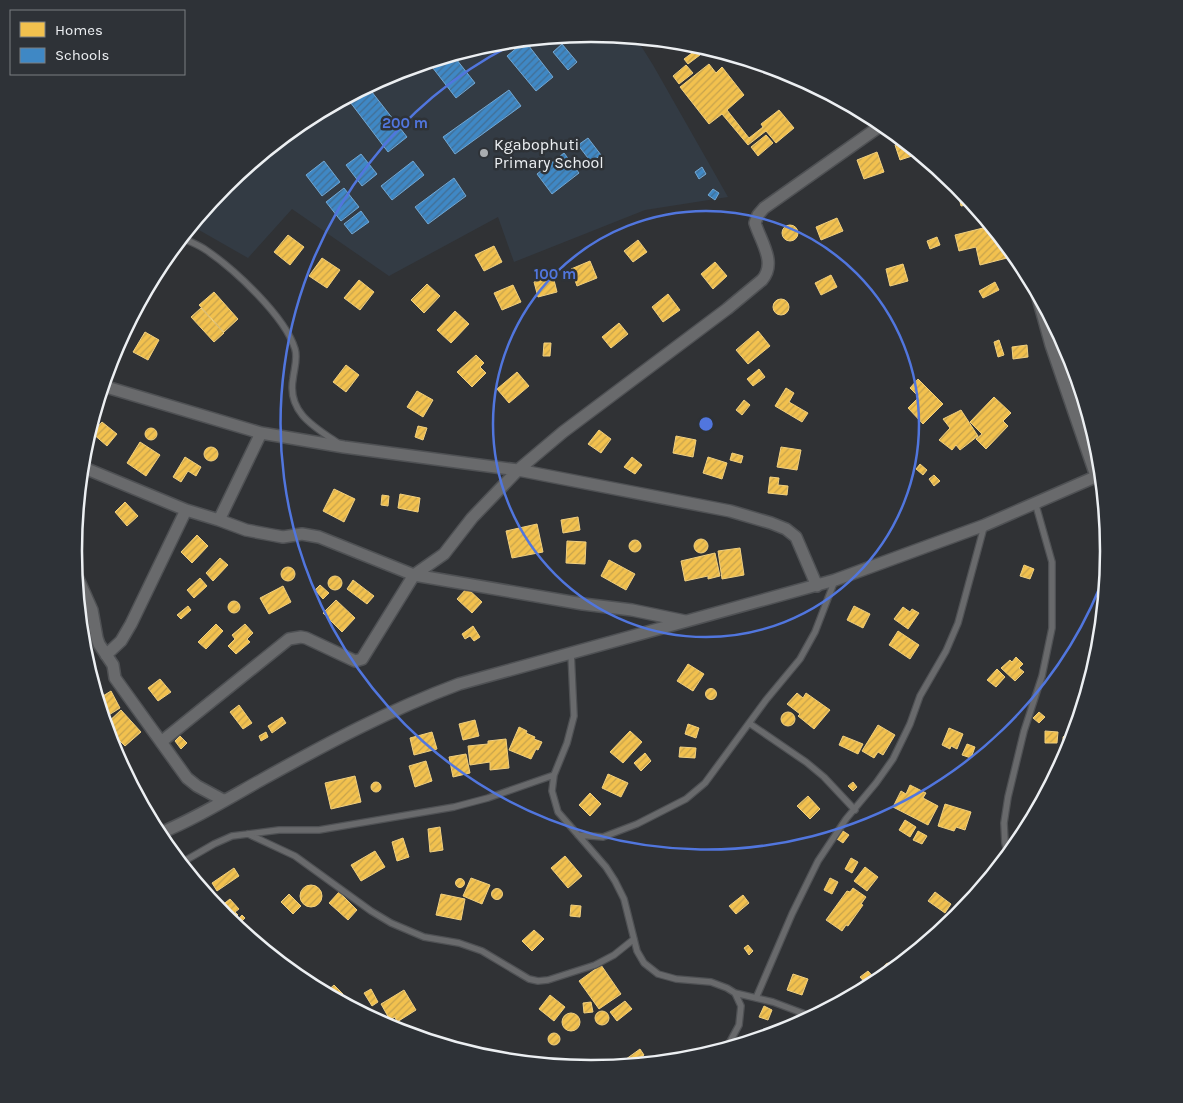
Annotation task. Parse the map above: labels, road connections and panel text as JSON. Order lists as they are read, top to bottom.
{
  "places": ["Kgabophuti Primary School"],
  "legend": ["Homes", "Schools"],
  "rings": ["200 m", "100 m"]
}
